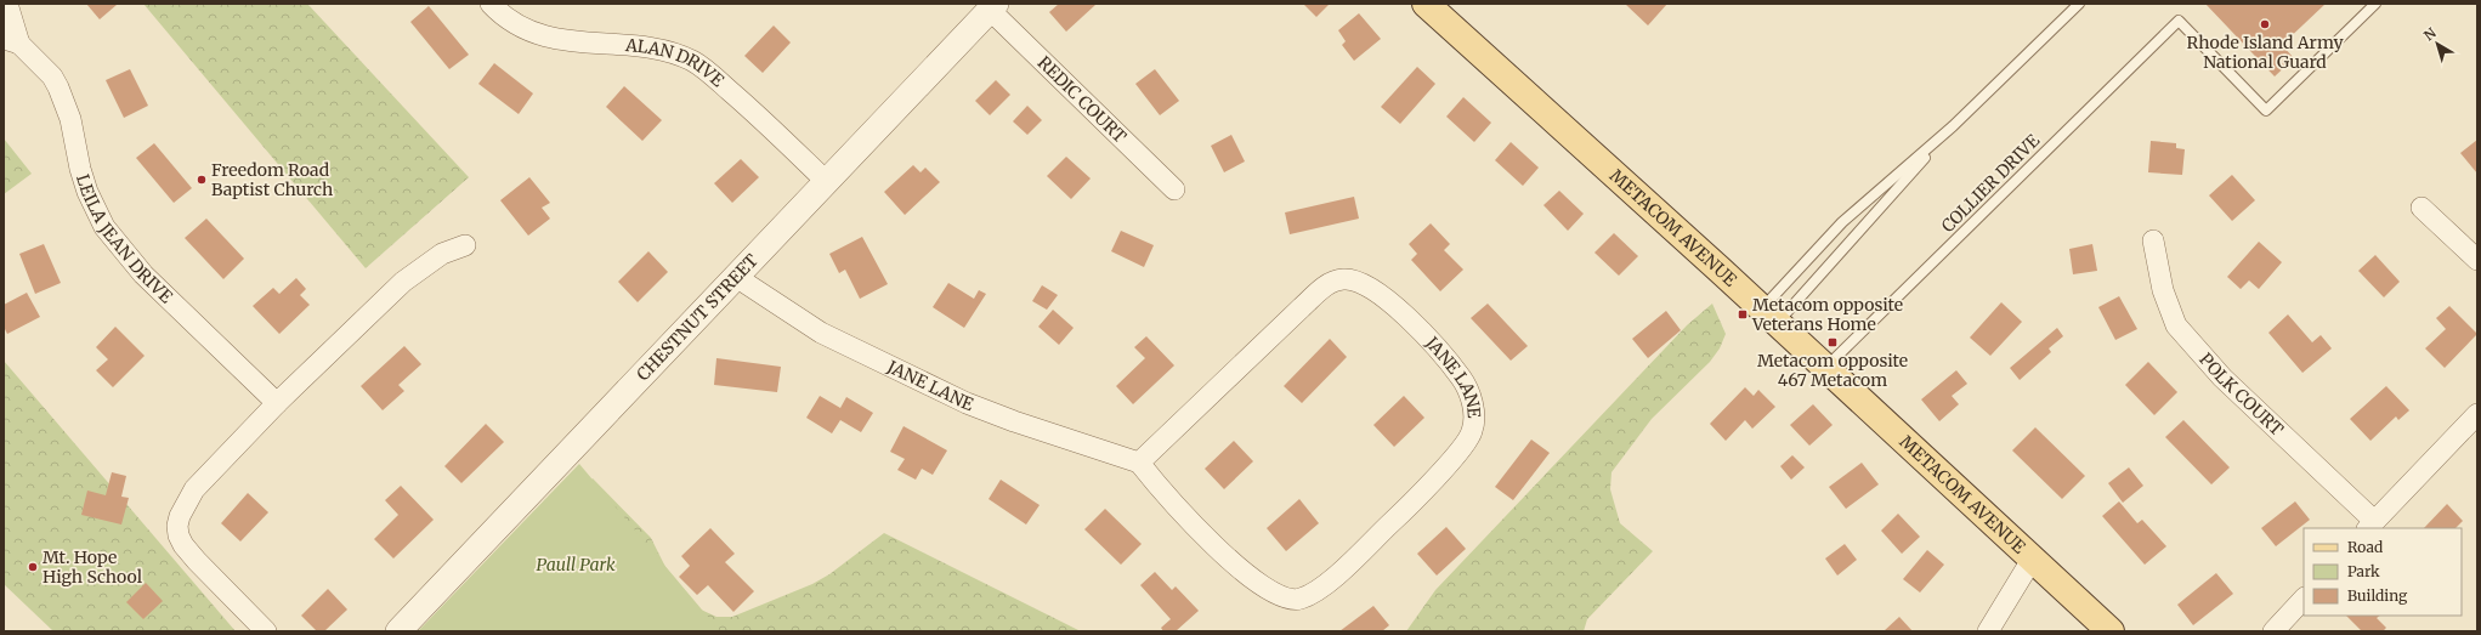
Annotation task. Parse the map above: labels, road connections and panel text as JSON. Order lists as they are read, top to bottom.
{
  "streets": {
    "main road": ["METACOM AVENUE"],
    "street": [
      "ALAN DRIVE",
      "REDIC COURT",
      "LEILA JEAN DRIVE",
      "CHESTNUT STREET",
      "JANE LANE",
      "POLK COURT"
    ],
    "lane": ["COLLIER DRIVE"]
  },
  "crossings": [
    ["ALAN DRIVE", "CHESTNUT STREET"],
    ["REDIC COURT", "CHESTNUT STREET"],
    ["COLLIER DRIVE", "METACOM AVENUE"],
    ["CHESTNUT STREET", "JANE LANE"]
  ],
  "parks": ["Paull Park"],
  "places": {
    "other": ["Rhode Island Army National Guard", "Freedom Road Baptist Church", "Mt. Hope High School"],
    "transit": ["Metacom opposite Veterans Home", "Metacom opposite 467 Metacom"]
  },
  "legend": ["Road", "Park", "Building"],
  "north": "top left"
}
